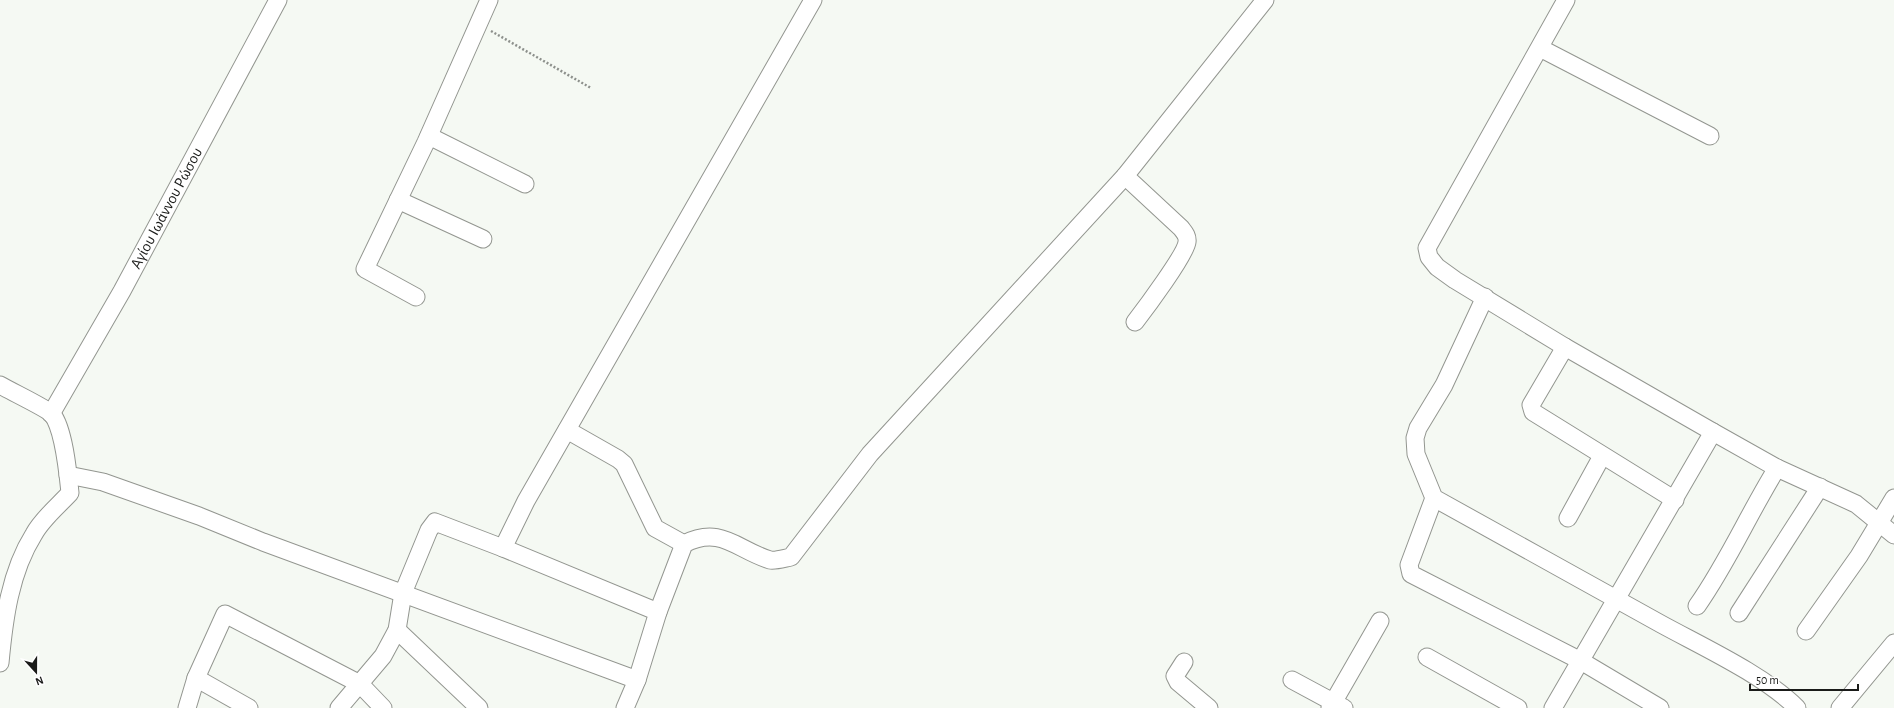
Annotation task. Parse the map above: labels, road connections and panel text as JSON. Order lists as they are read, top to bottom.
{
  "streets": {
    "street": ["Αγίου Ιωάννου Ρώσου"]
  },
  "scale_bar": "50 m",
  "north": "bottom"
}
